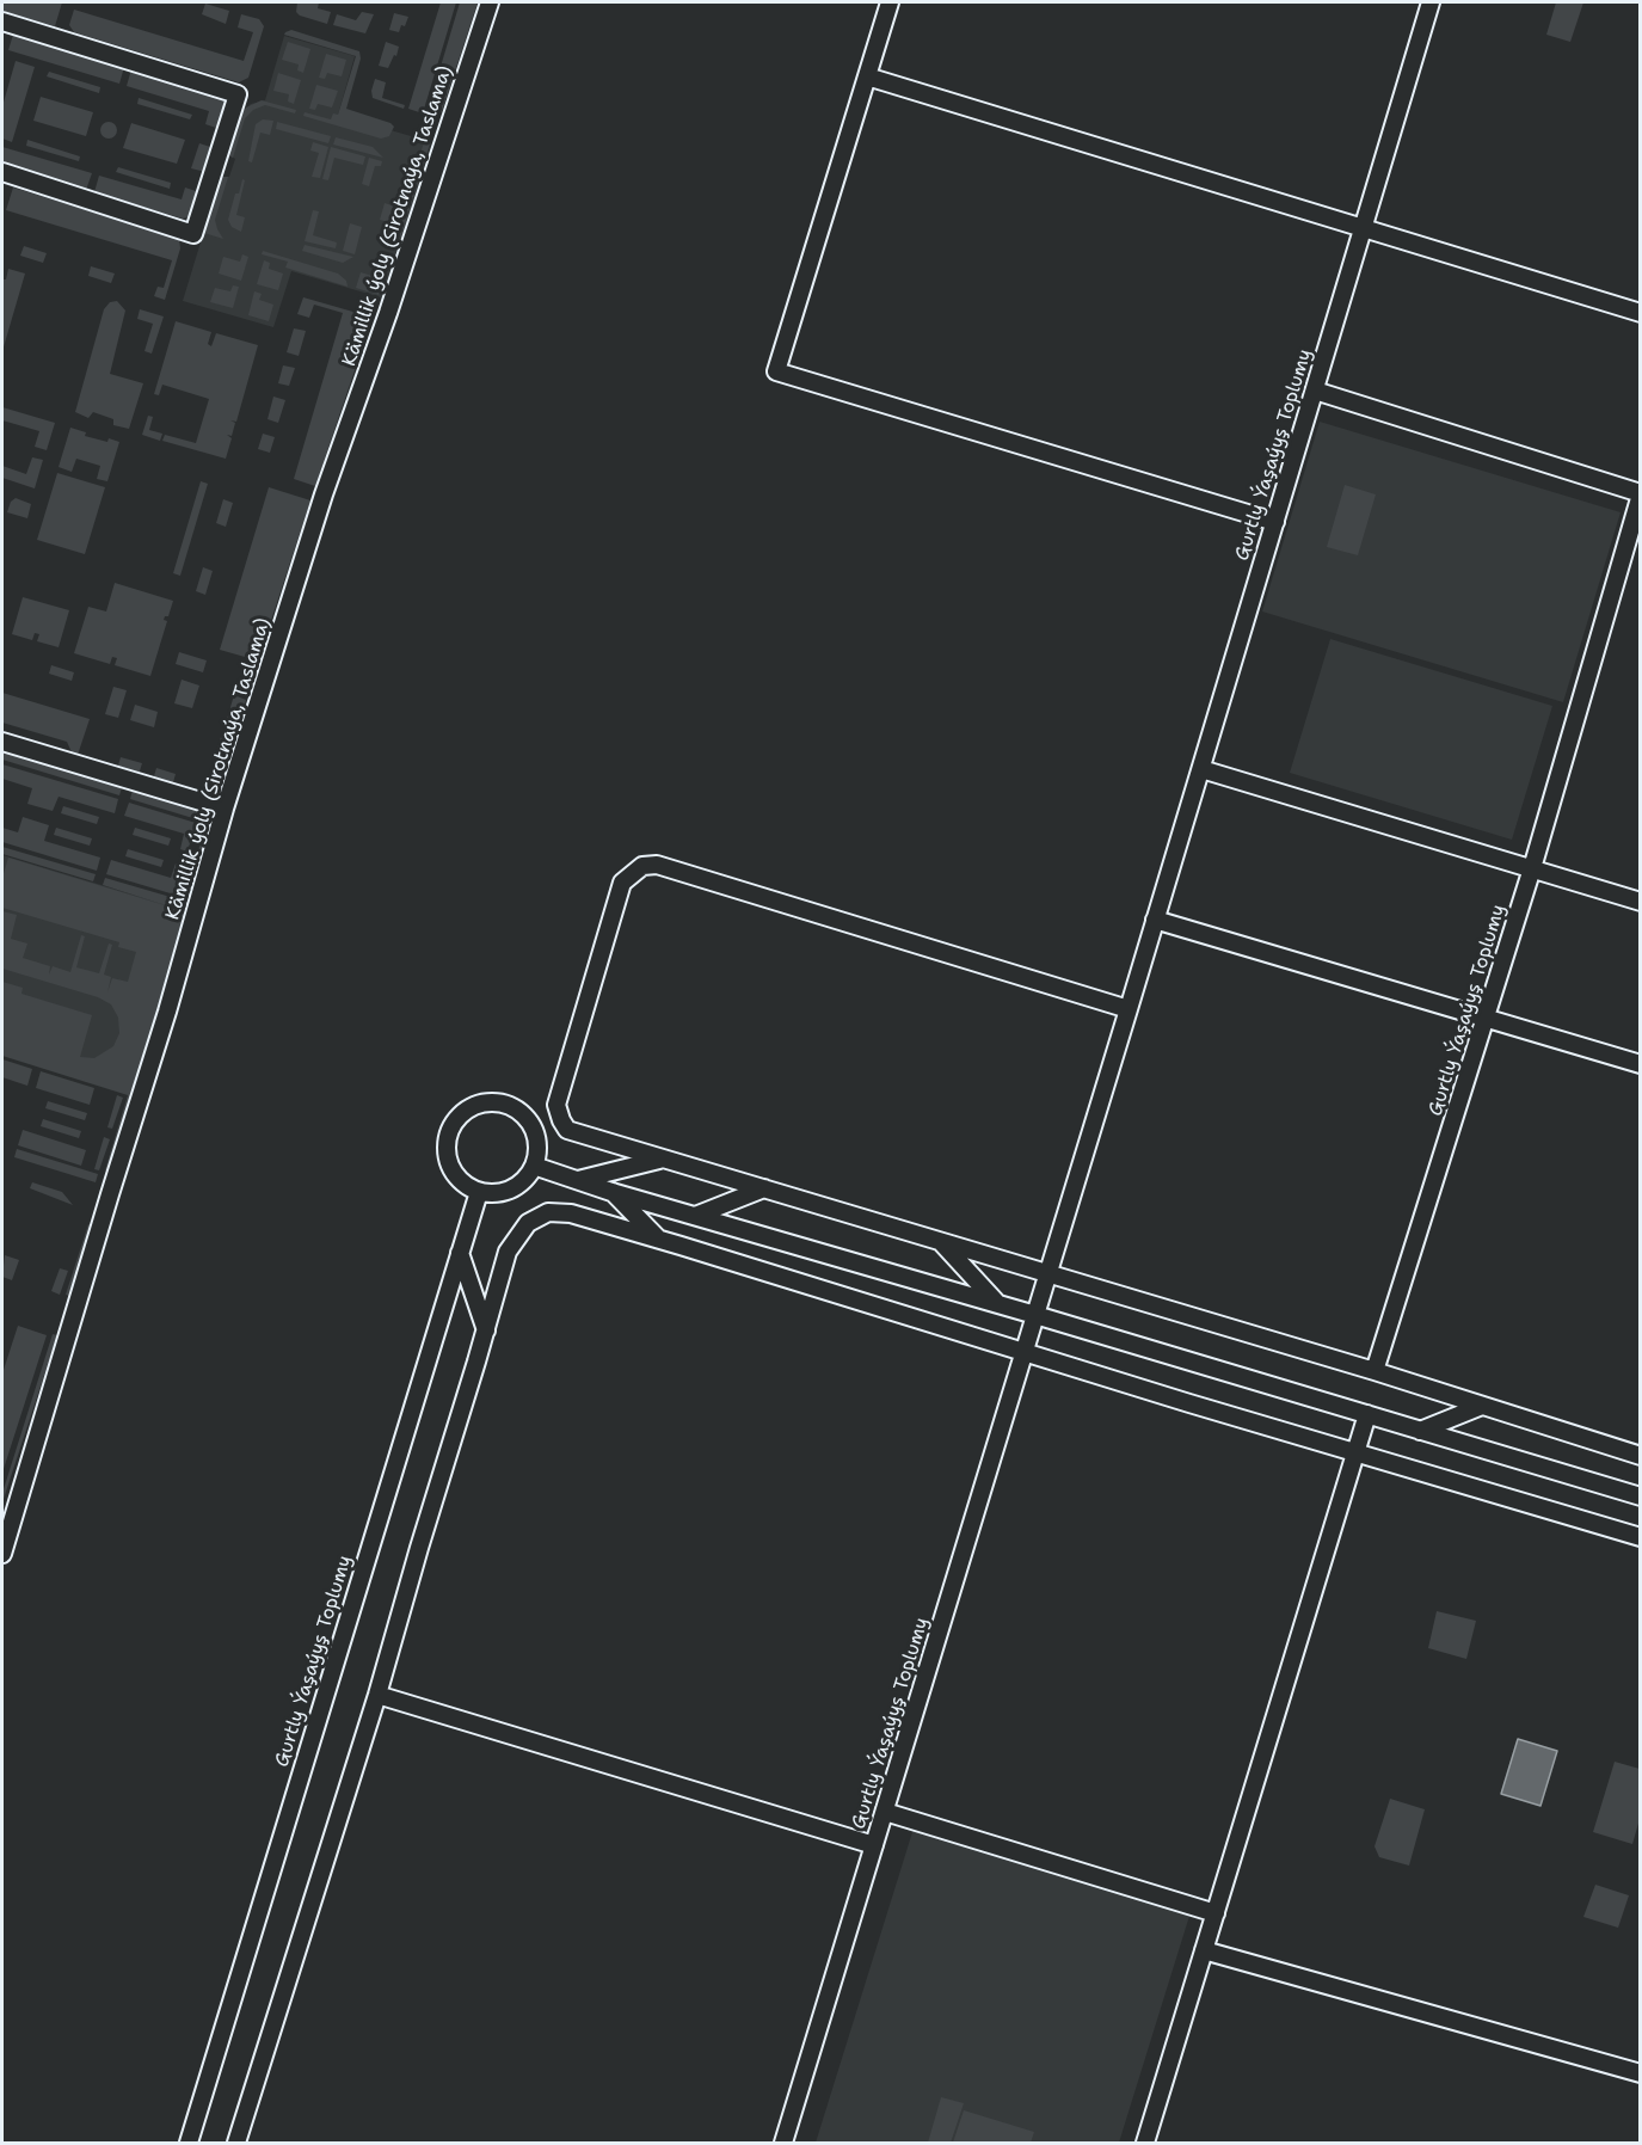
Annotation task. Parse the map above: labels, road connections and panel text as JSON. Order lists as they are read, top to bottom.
{
  "streets": {
    "street": ["Kämillik ýoly (Sirotnaýa, Taslama)", "Gurtly Ýaşaýyş Toplumy"]
  }
}
